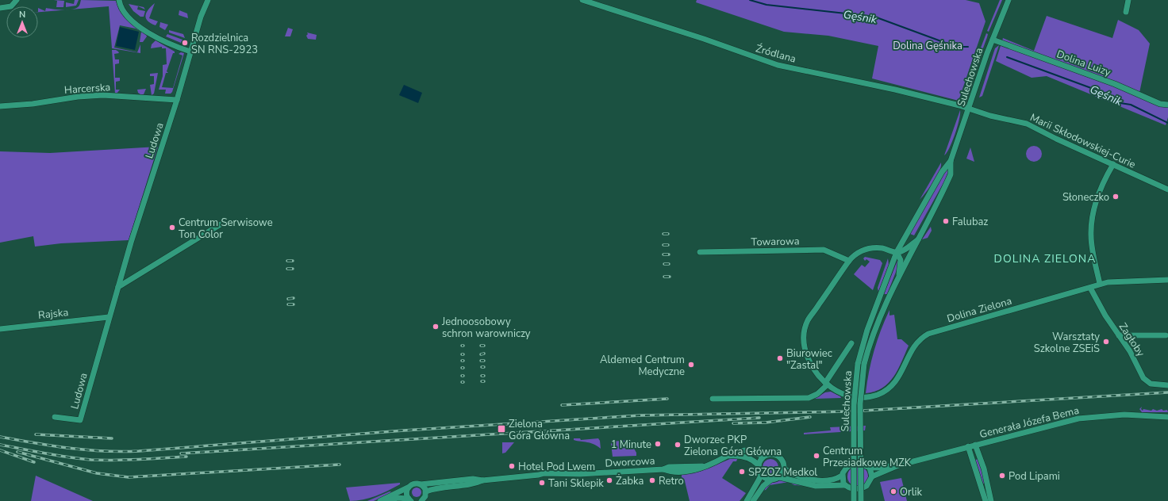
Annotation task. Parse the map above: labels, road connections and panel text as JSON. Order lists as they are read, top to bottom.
{
  "streets": {
    "street": [
      "Źródlana",
      "Dolina Luizy",
      "Sulechowska",
      "Harcerska",
      "Ludowa",
      "Marii Skłodowskiej-Curie",
      "Towarowa",
      "Dolina Zielona",
      "Rajska",
      "Zagłoby",
      "Generała Józefa Bema",
      "Dworcowa"
    ]
  },
  "crossings": [
    ["Źródlana", "Sulechowska"],
    ["Źródlana", "Marii Skłodowskiej-Curie"],
    ["Dolina Luizy", "Sulechowska"],
    ["Sulechowska", "Marii Skłodowskiej-Curie"],
    ["Sulechowska", "Towarowa"],
    ["Sulechowska", "Dolina Zielona"],
    ["Harcerska", "Ludowa"],
    ["Ludowa", "Rajska"],
    ["Dolina Zielona", "Zagłoby"]
  ],
  "districts": ["DOLINA ZIELONA"],
  "water": ["Gęśnik"],
  "parks": ["Dolina Gęśnika"],
  "places": {
    "other": [
      "Rozdzielnica SN RNS-2923",
      "Słoneczko",
      "Falubaz",
      "Centrum Serwisowe Ton Color",
      "Jednoosobowy schron warowniczy",
      "Warsztaty Szkolne ZSEiS",
      "Biurowiec \"Zastal\"",
      "Aldemed Centrum Medyczne",
      "1 Minute",
      "Dworzec PKP Zielona Góra Główna",
      "Centrum Przesiadkowe MZK",
      "Hotel Pod Lwem",
      "SPZOZ Medkol",
      "Pod Lipami",
      "Żabka",
      "Retro",
      "Tani Sklepik",
      "Orlik"
    ],
    "transit": ["Zielona Góra Główna"]
  },
  "north": "top"
}
